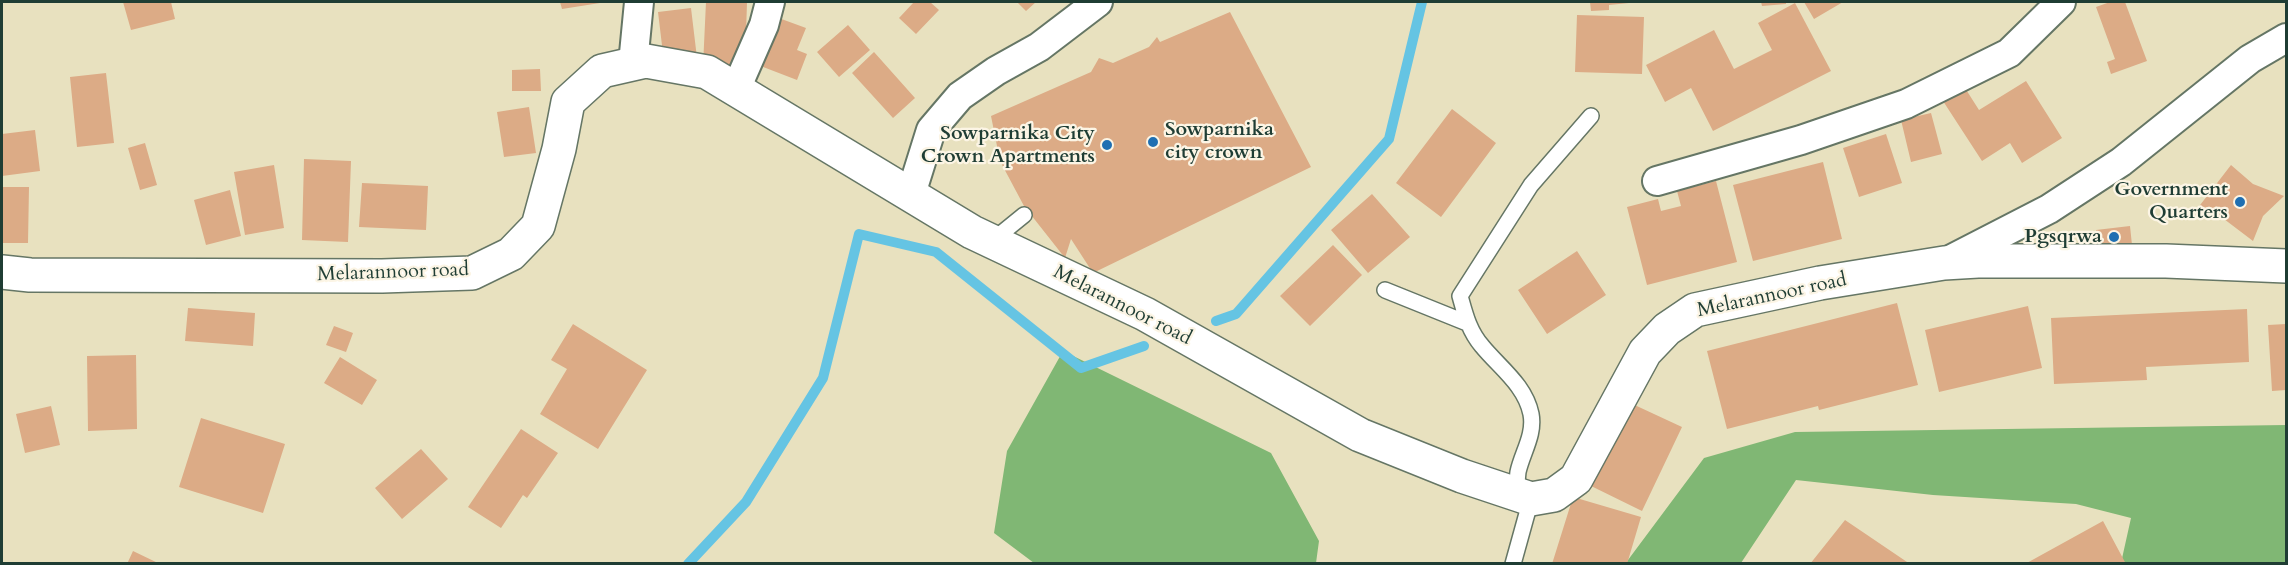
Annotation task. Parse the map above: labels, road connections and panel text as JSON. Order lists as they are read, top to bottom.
{
  "streets": {
    "street": ["Melarannoor road"]
  },
  "places": [
    "Sowparnika city crown",
    "Sowparnika City Crown Apartments",
    "Government Quarters",
    "Pgsqrwa"
  ]
}
